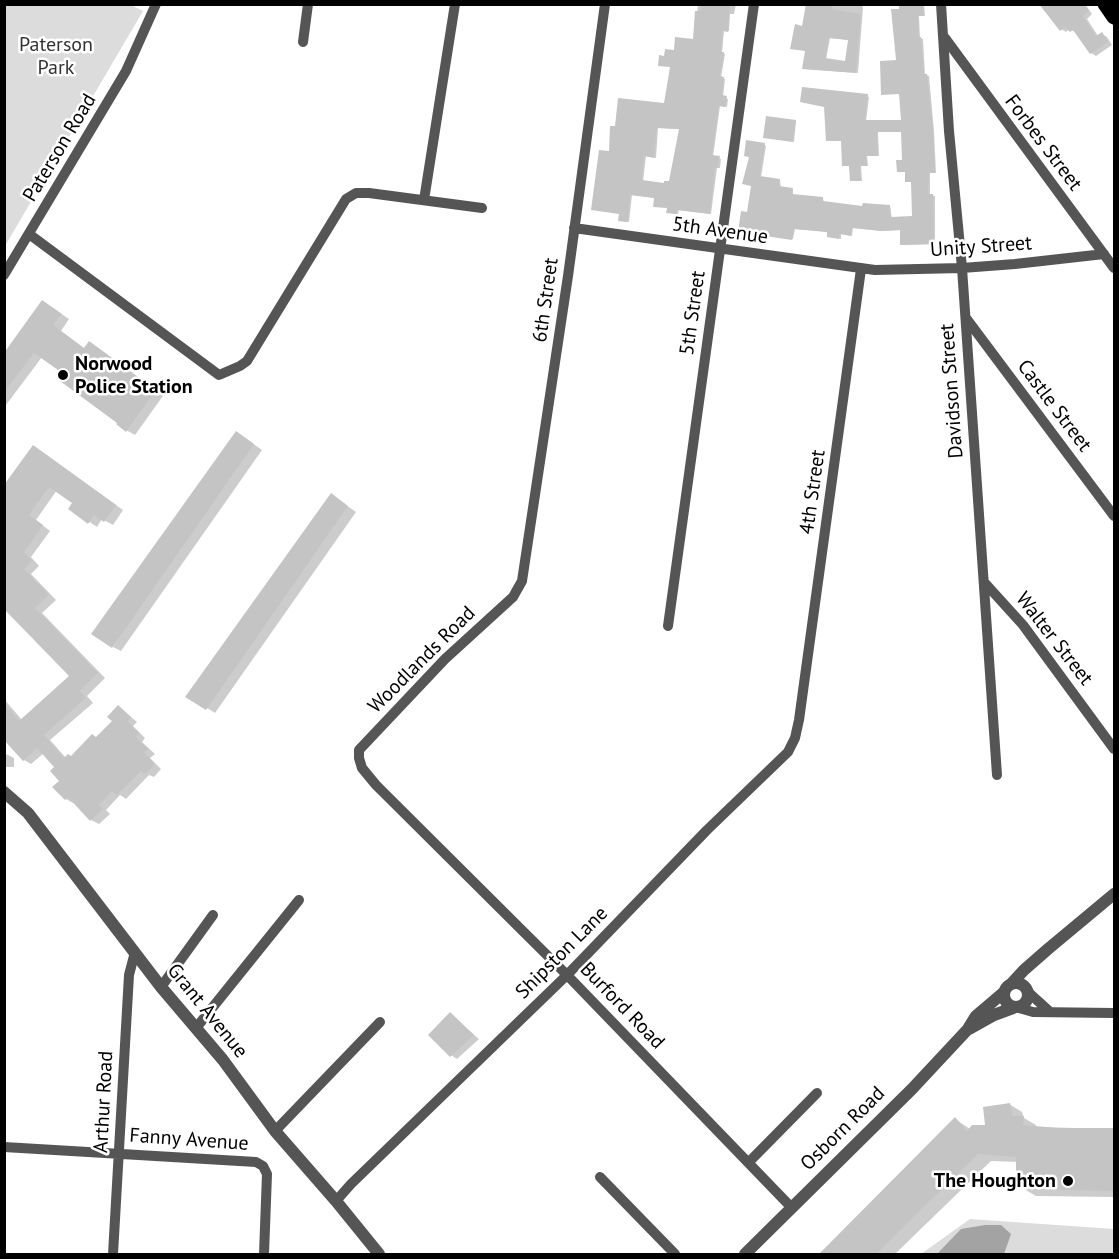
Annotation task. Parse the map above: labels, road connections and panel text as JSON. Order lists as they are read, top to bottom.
{
  "streets": {
    "street": [
      "Forbes Street",
      "Paterson Road",
      "5th Avenue",
      "Unity Street",
      "6th Street",
      "5th Street",
      "Davidson Street",
      "Castle Street",
      "4th Street",
      "Walter Street",
      "Woodlands Road",
      "Shipston Lane",
      "Burford Road",
      "Grant Avenue",
      "Arthur Road",
      "Osborn Road",
      "Fanny Avenue"
    ]
  },
  "crossings": [
    ["Forbes Street", "Unity Street"],
    ["Forbes Street", "Davidson Street"],
    ["5th Avenue", "Unity Street"],
    ["5th Avenue", "6th Street"],
    ["5th Avenue", "5th Street"],
    ["5th Avenue", "4th Street"],
    ["Unity Street", "Davidson Street"],
    ["Unity Street", "4th Street"],
    ["6th Street", "Woodlands Road"],
    ["Davidson Street", "Castle Street"],
    ["Davidson Street", "Walter Street"],
    ["4th Street", "Shipston Lane"],
    ["Woodlands Road", "Burford Road"],
    ["Shipston Lane", "Burford Road"],
    ["Shipston Lane", "Grant Avenue"],
    ["Burford Road", "Osborn Road"],
    ["Grant Avenue", "Arthur Road"],
    ["Arthur Road", "Fanny Avenue"]
  ],
  "parks": ["Paterson Park"],
  "places": ["Norwood Police Station", "The Houghton"]
}
